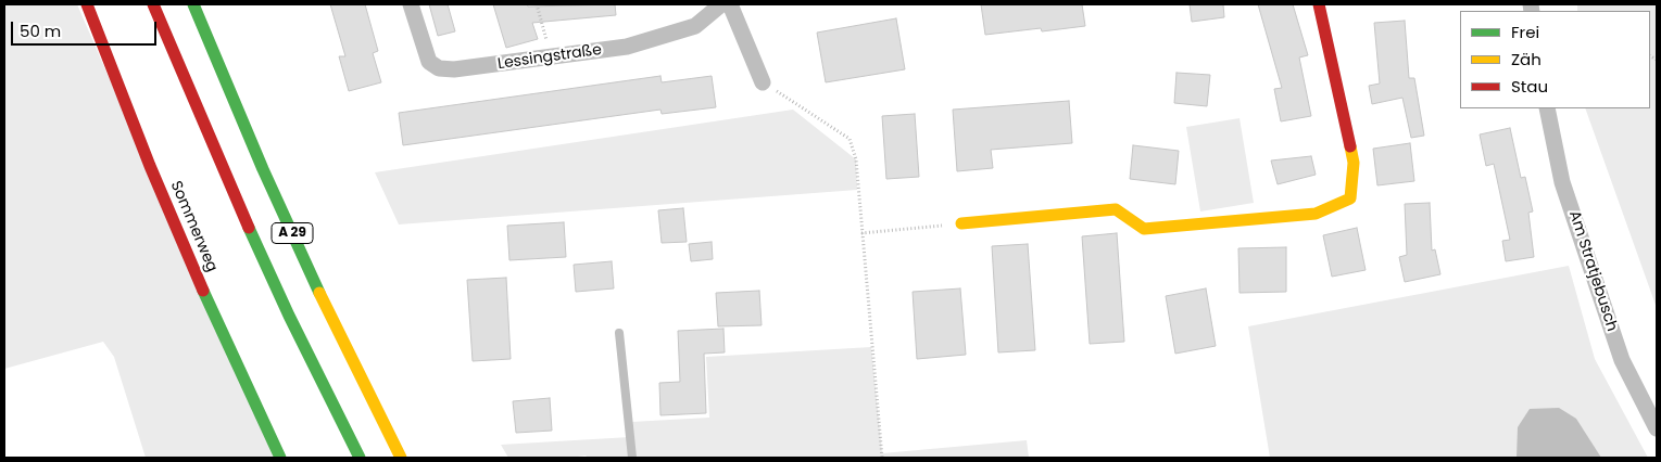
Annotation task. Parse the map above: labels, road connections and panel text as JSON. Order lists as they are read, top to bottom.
{
  "streets": {
    "main road": ["Sommerweg", "A 29"],
    "street": ["Lessingstraße", "Am Stratjebusch"]
  },
  "legend": ["Frei", "Zäh", "Stau"],
  "scale_bar": "50 m"
}
